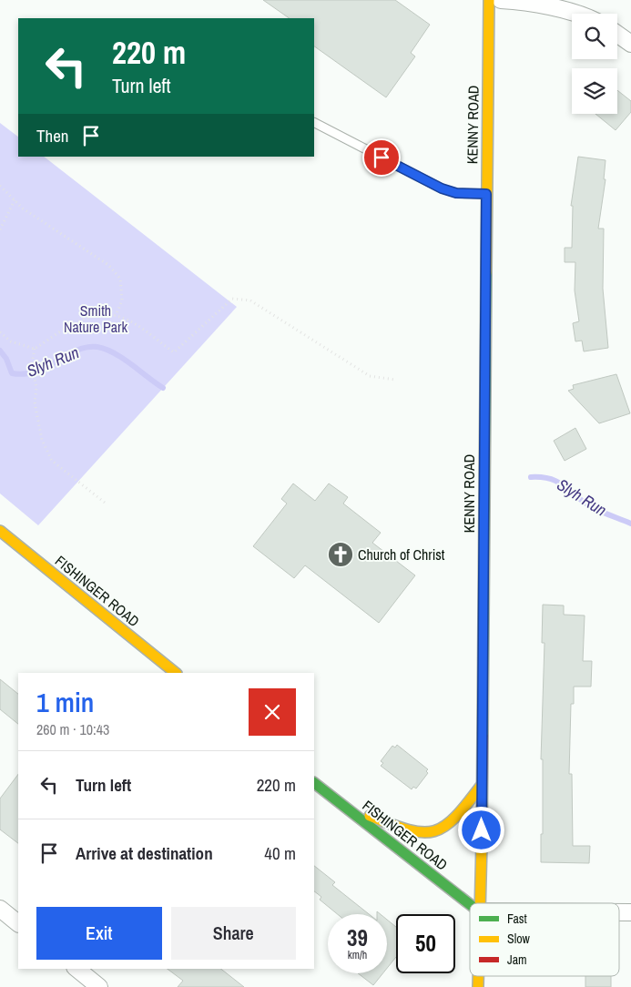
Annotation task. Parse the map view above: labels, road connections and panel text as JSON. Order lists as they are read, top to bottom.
{
  "streets": {
    "main road": ["KENNY ROAD", "FISHINGER ROAD"]
  },
  "water": ["Slyh Run"],
  "parks": ["Smith Nature Park"],
  "places": {
    "church": ["Church of Christ"]
  },
  "legend": ["Fast", "Slow", "Jam"],
  "page": {
    "turn": ["220 m", "Turn left"],
    "then": "Then",
    "heading": ["1 min", "260 m · 10:43"],
    "list": [
      {
        "name": "Turn left",
        "value": "220 m"
      },
      {
        "name": "Arrive at destination",
        "value": "40 m"
      }
    ],
    "buttons": ["Exit", "Share"],
    "speed": "39 km/h",
    "limit": "50"
  }
}
